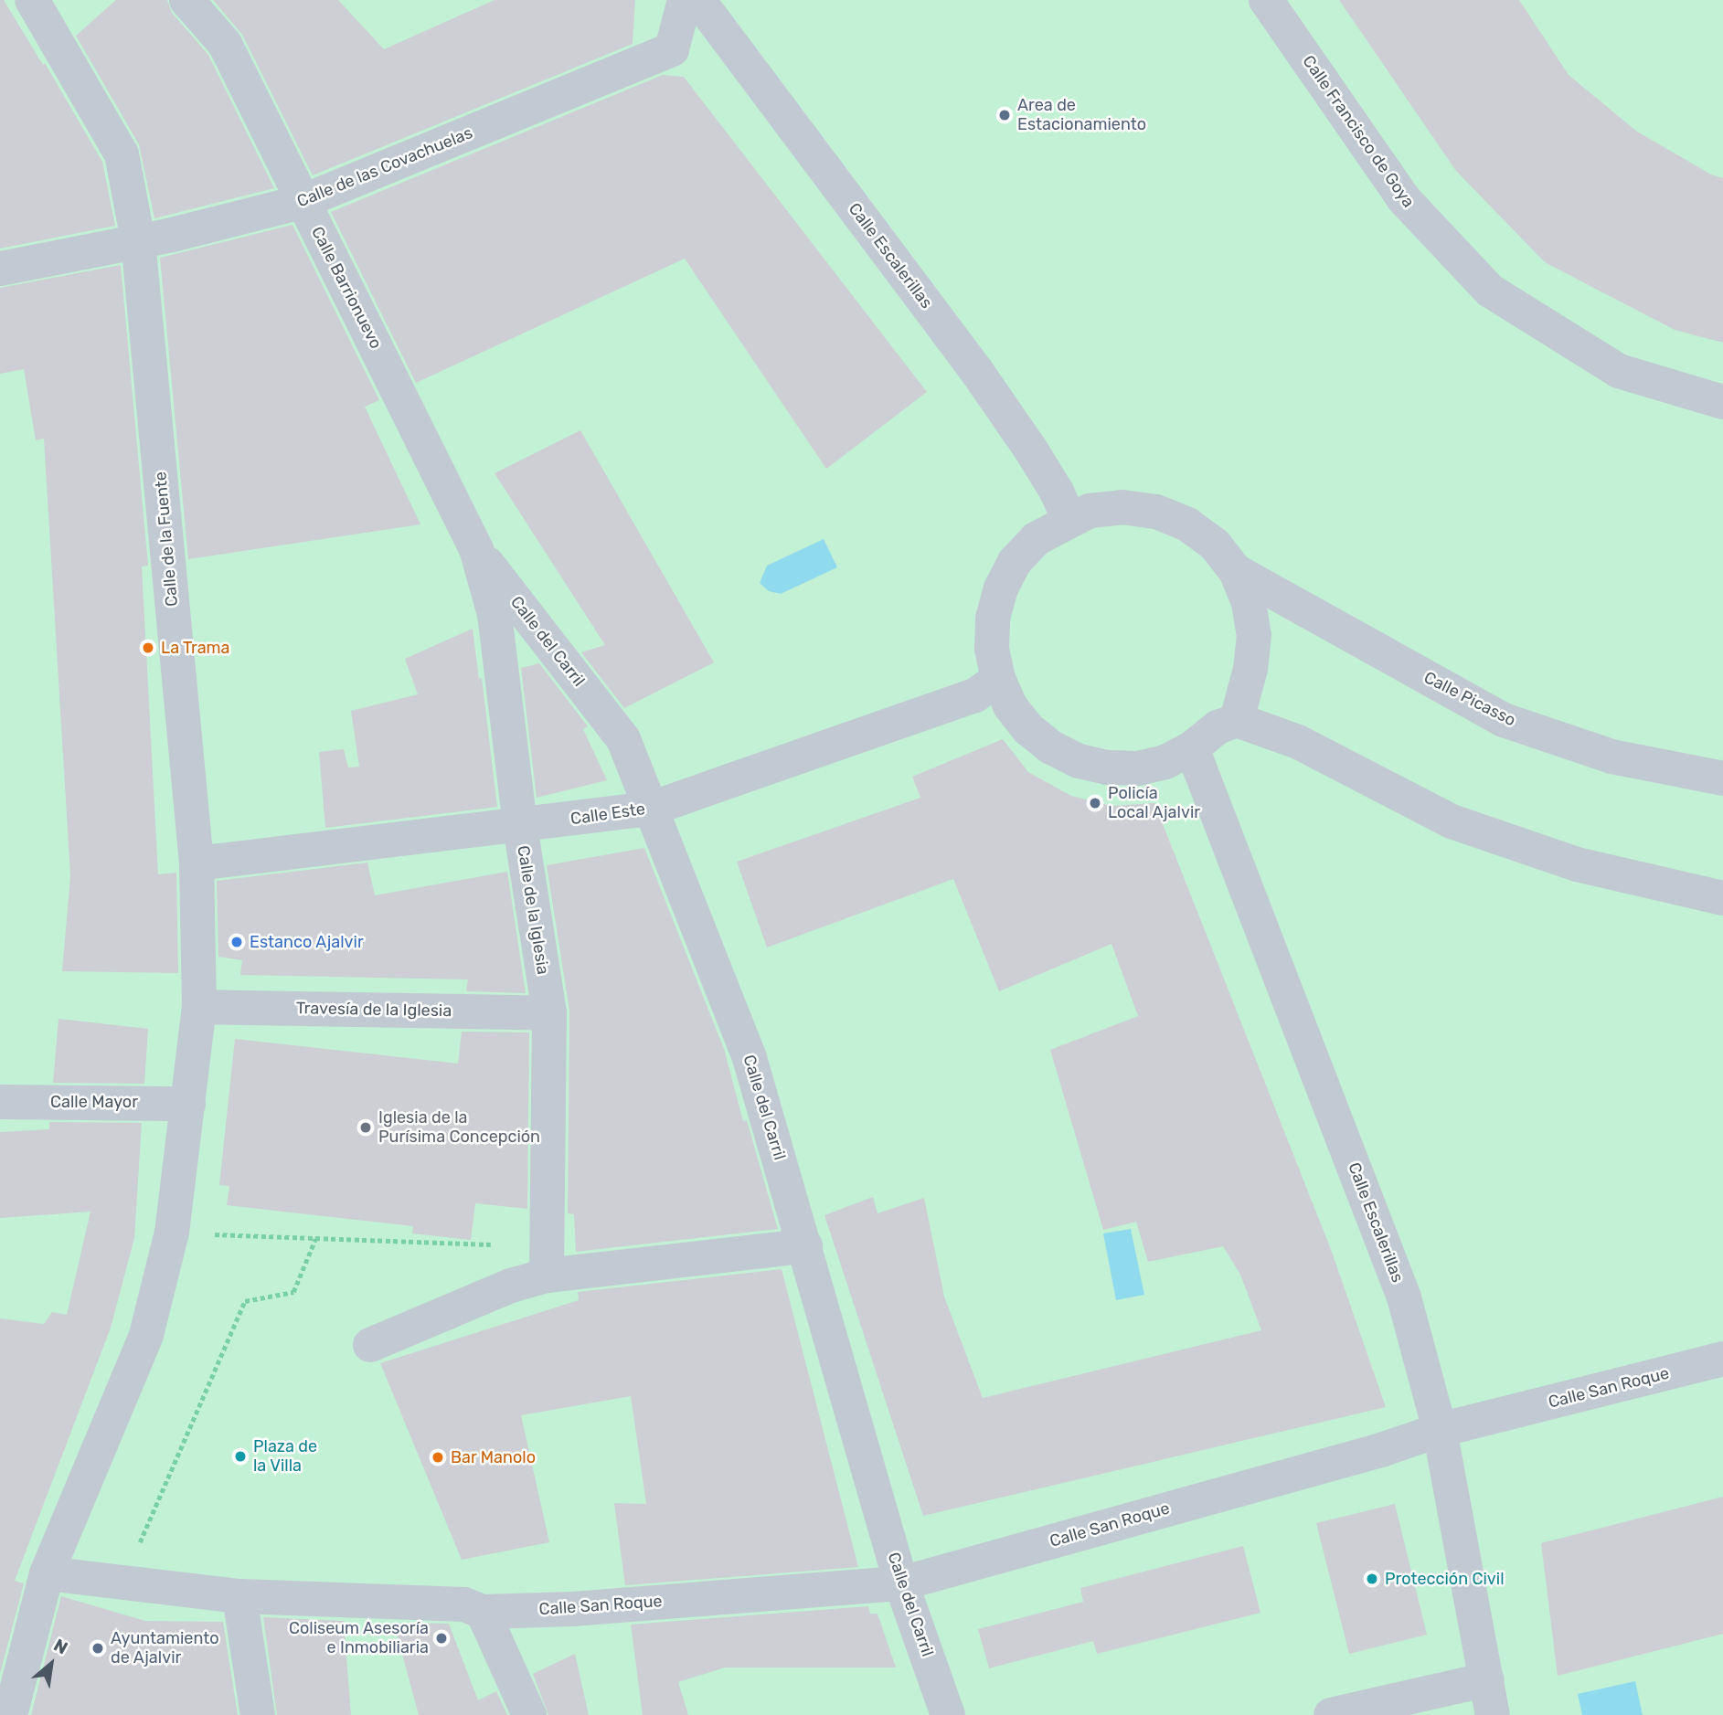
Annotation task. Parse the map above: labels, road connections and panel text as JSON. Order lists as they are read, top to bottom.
{
  "streets": {
    "street": [
      "Calle Francisco de Goya",
      "Calle de las Covachuelas",
      "Calle Escalerillas",
      "Calle Barrionuevo",
      "Calle de la Fuente",
      "Calle del Carril",
      "Calle Picasso",
      "Calle Este",
      "Calle de la Iglesia",
      "Travesía de la Iglesia",
      "Calle Mayor",
      "Calle San Roque"
    ]
  },
  "crossings": [
    ["Calle de las Covachuelas", "Calle Barrionuevo"],
    ["Calle de las Covachuelas", "Calle de la Fuente"],
    ["Calle Escalerillas", "Calle San Roque"],
    ["Calle Barrionuevo", "Calle del Carril"],
    ["Calle Barrionuevo", "Calle de la Iglesia"],
    ["Calle de la Fuente", "Calle Este"],
    ["Calle de la Fuente", "Travesía de la Iglesia"],
    ["Calle de la Fuente", "Calle Mayor"],
    ["Calle del Carril", "Calle Este"],
    ["Calle del Carril", "Calle de la Iglesia"],
    ["Calle del Carril", "Calle San Roque"],
    ["Calle Este", "Calle de la Iglesia"],
    ["Calle de la Iglesia", "Travesía de la Iglesia"]
  ],
  "places": [
    "Area de Estacionamiento",
    "La Trama",
    "Policía Local Ajalvir",
    "Estanco Ajalvir",
    "Iglesia de la Purísima Concepción",
    "Plaza de la Villa",
    "Bar Manolo",
    "Protección Civil",
    "Coliseum Asesoría e Inmobiliaria",
    "Ayuntamiento de Ajalvir"
  ],
  "north": "top right"
}
